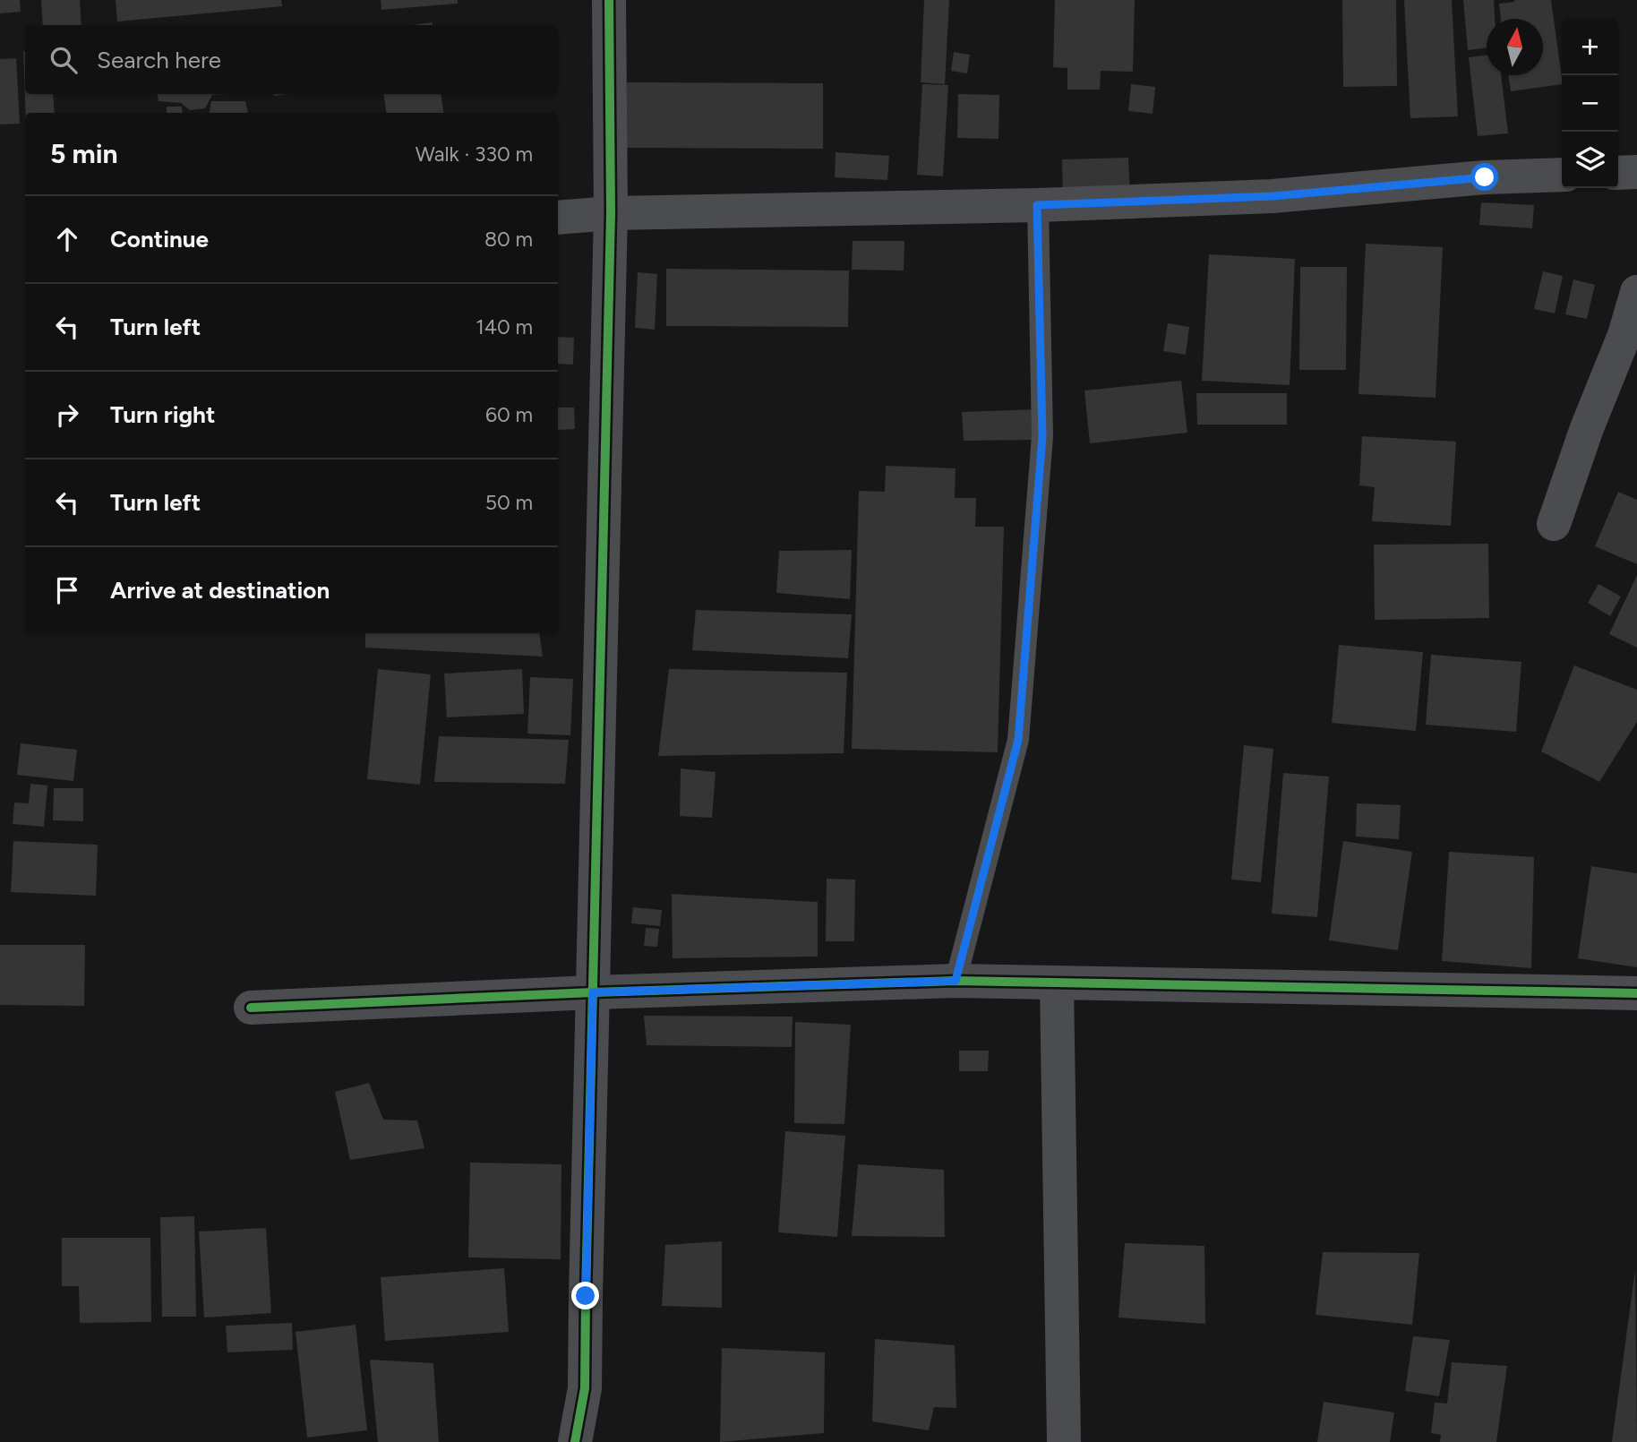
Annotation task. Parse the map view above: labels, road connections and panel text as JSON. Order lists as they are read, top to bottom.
{
  "north": "top",
  "page": {
    "map_buttons": ["+", "−"],
    "search": "Search here",
    "heading": ["5 min", "Walk · 330 m"],
    "list": [
      ["Continue", "80 m"],
      ["Turn left", "140 m"],
      ["Turn right", "60 m"],
      ["Turn left", "50 m"],
      "Arrive at destination"
    ]
  }
}
